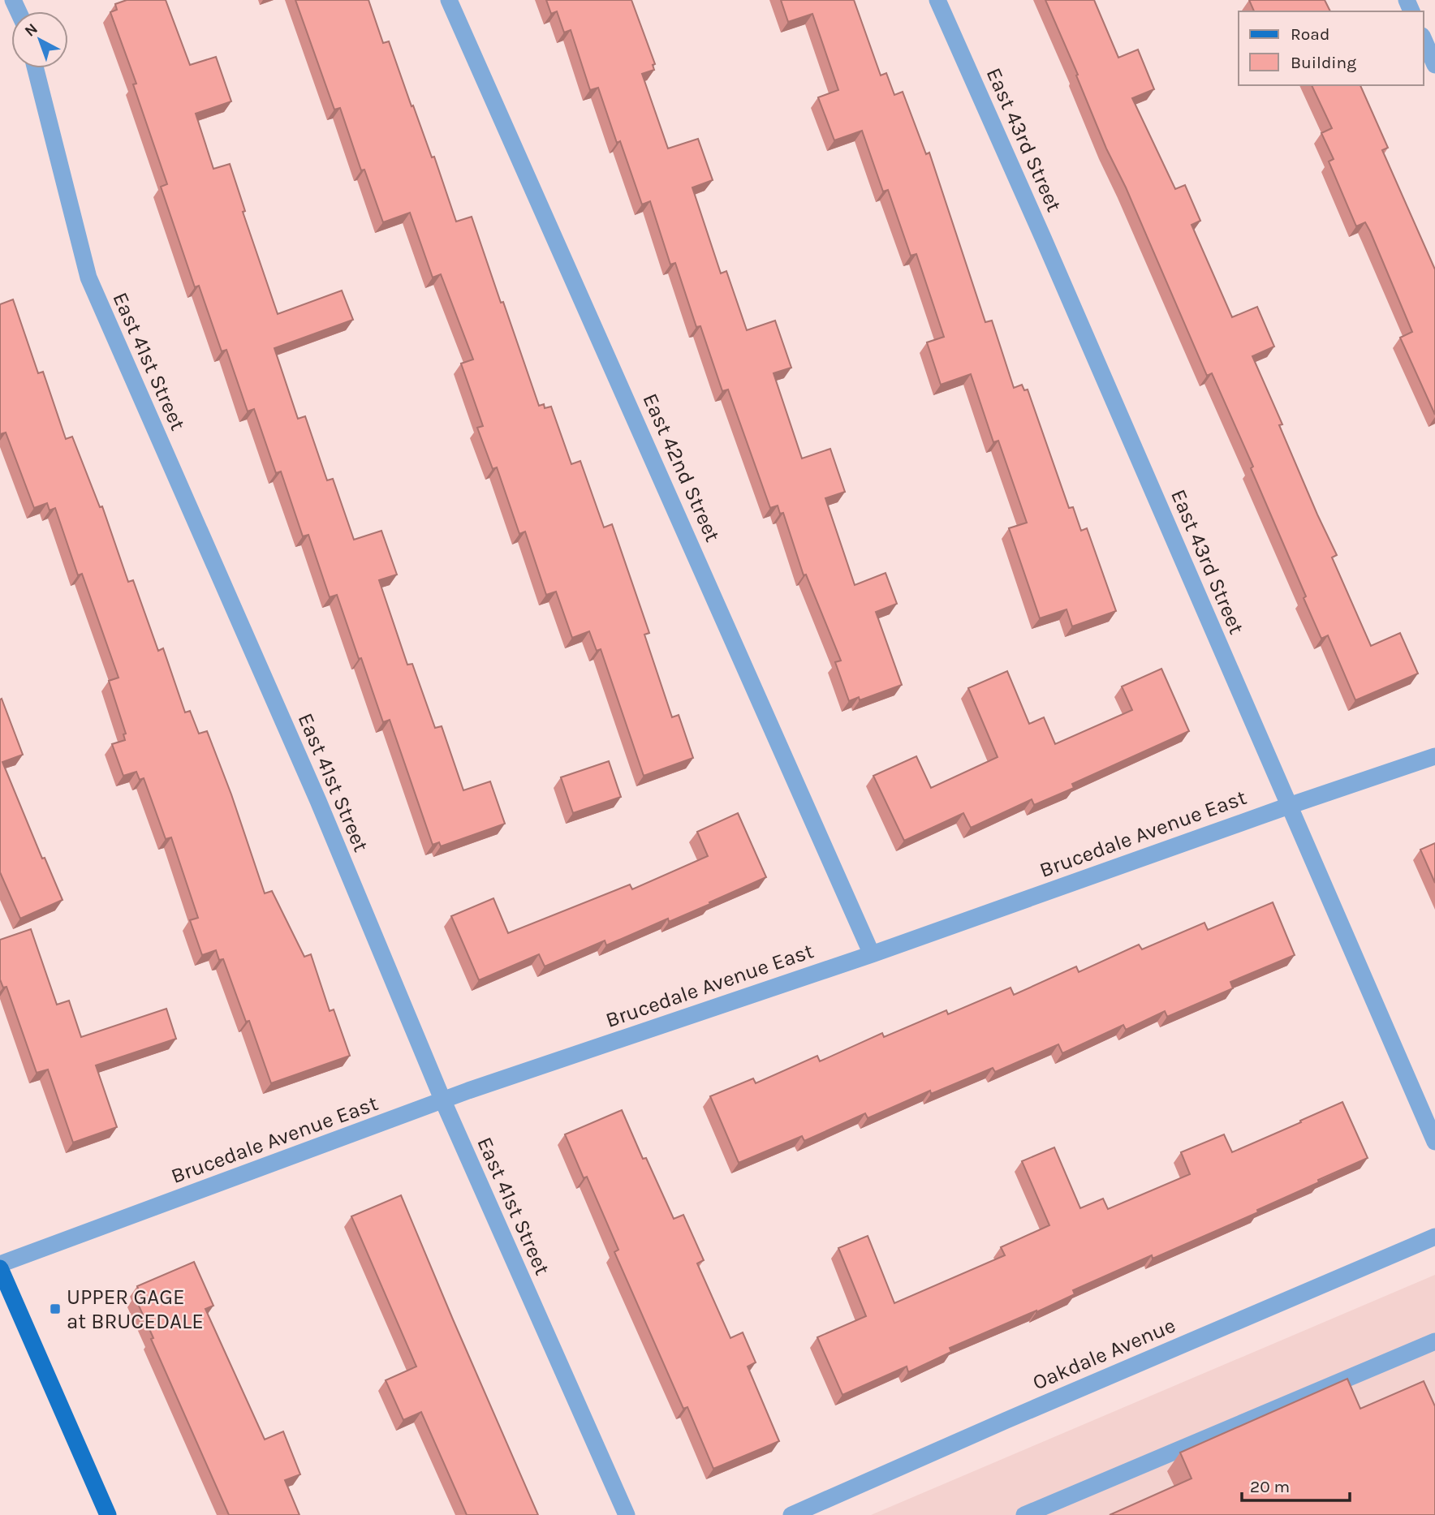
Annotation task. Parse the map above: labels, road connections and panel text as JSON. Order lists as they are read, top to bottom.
{
  "streets": {
    "street": [
      "East 43rd Street",
      "East 41st Street",
      "East 42nd Street",
      "Brucedale Avenue East",
      "Oakdale Avenue"
    ]
  },
  "crossings": [
    ["East 43rd Street", "Brucedale Avenue East"],
    ["East 41st Street", "Brucedale Avenue East"],
    ["East 42nd Street", "Brucedale Avenue East"]
  ],
  "places": {
    "transit": ["UPPER GAGE at BRUCEDALE"]
  },
  "legend": ["Road", "Building"],
  "scale_bar": "20 m",
  "north": "top left"
}
